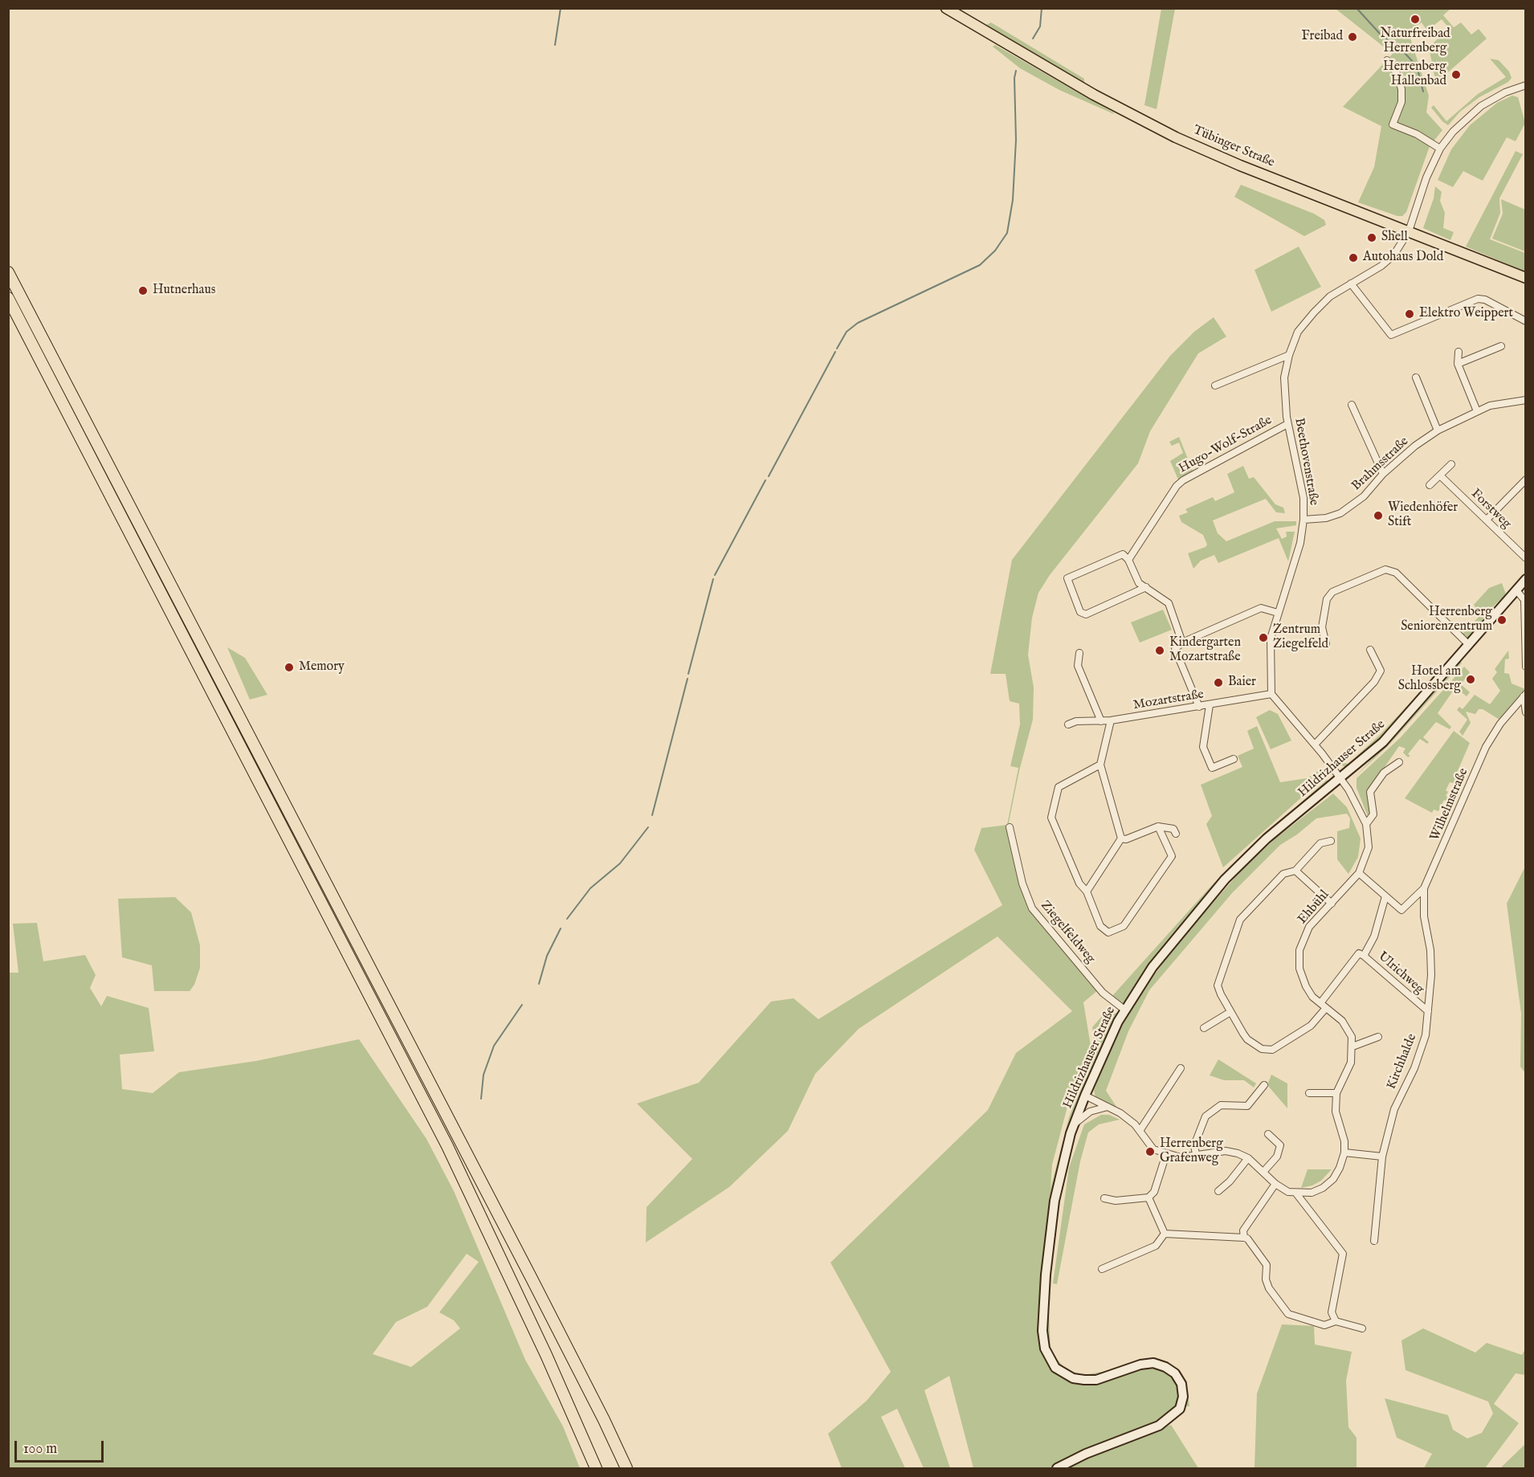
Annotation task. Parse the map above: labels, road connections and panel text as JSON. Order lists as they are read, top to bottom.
{
  "streets": {
    "main road": ["Tübinger Straße", "Hildrizhauser Straße"],
    "street": [
      "Hugo-Wolf-Straße",
      "Beethovenstraße",
      "Brahmsstraße",
      "Forstweg",
      "Mozartstraße",
      "Wilhelmstraße",
      "Ehbühl",
      "Ziegelfeldweg",
      "Ulrichweg",
      "Kirchhalde"
    ]
  },
  "crossings": [
    ["Tübinger Straße", "Beethovenstraße"],
    ["Hugo-Wolf-Straße", "Beethovenstraße"],
    ["Beethovenstraße", "Brahmsstraße"],
    ["Beethovenstraße", "Mozartstraße"],
    ["Hildrizhauser Straße", "Ehbühl"],
    ["Hildrizhauser Straße", "Ziegelfeldweg"],
    ["Wilhelmstraße", "Ulrichweg"],
    ["Wilhelmstraße", "Kirchhalde"],
    ["Ulrichweg", "Kirchhalde"]
  ],
  "places": [
    "Naturfreibad Herrenberg",
    "Freibad",
    "Herrenberg Hallenbad",
    "Shell",
    "Autohaus Dold",
    "Hutnerhaus",
    "Elektro Weippert",
    "Wiedenhöfer Stift",
    "Herrenberg Seniorenzentrum",
    "Zentrum Ziegelfeld",
    "Kindergarten Mozartstraße",
    "Memory",
    "Hotel am Schlossberg",
    "Baier",
    "Herrenberg Grafenweg"
  ],
  "scale_bar": "100 m"
}
